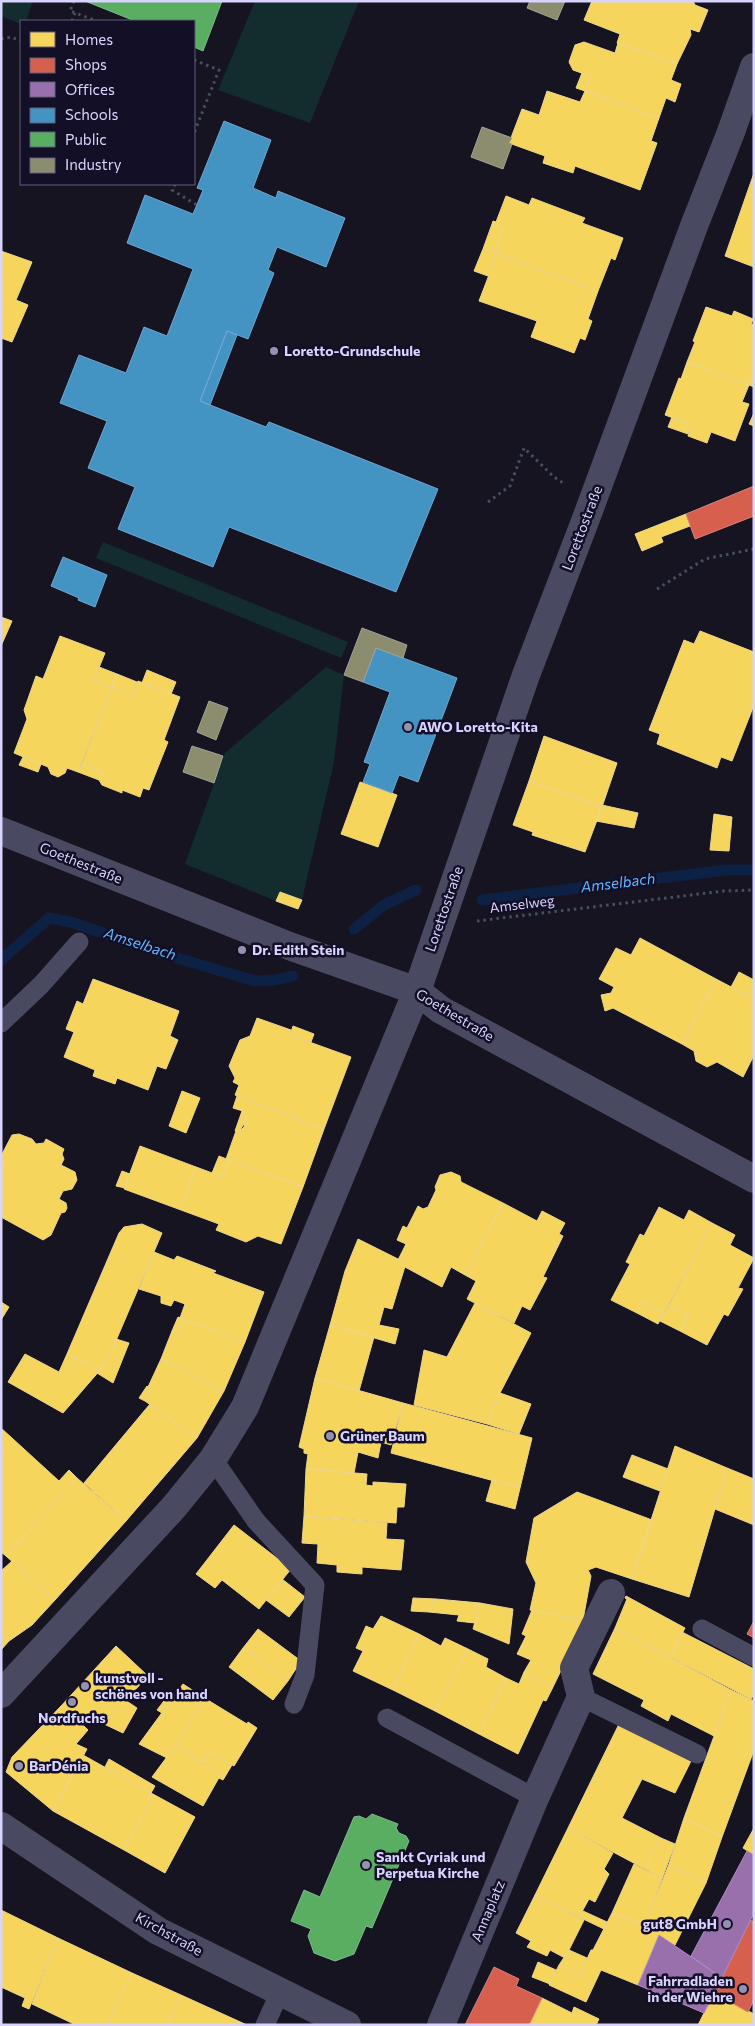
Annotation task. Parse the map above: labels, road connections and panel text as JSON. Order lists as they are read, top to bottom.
{
  "streets": {
    "street": [
      "Lorettostraße",
      "Goethestraße",
      "Annaplatz",
      "Kirchstraße"
    ],
    "path": ["Amselweg"]
  },
  "crossings": [
    ["Lorettostraße", "Goethestraße"],
    ["Lorettostraße", "Amselweg"]
  ],
  "water": ["Amselbach"],
  "places": [
    "Loretto-Grundschule",
    "AWO Loretto-Kita",
    "Dr. Edith Stein",
    "Grüner Baum",
    "kunstvoll - schönes von hand",
    "Nordfuchs",
    "BarDénia",
    "Sankt Cyriak und Perpetua Kirche",
    "gut8 GmbH",
    "Fahrradladen in der Wiehre"
  ],
  "legend": [
    "Homes",
    "Shops",
    "Offices",
    "Schools",
    "Public",
    "Industry"
  ]
}
